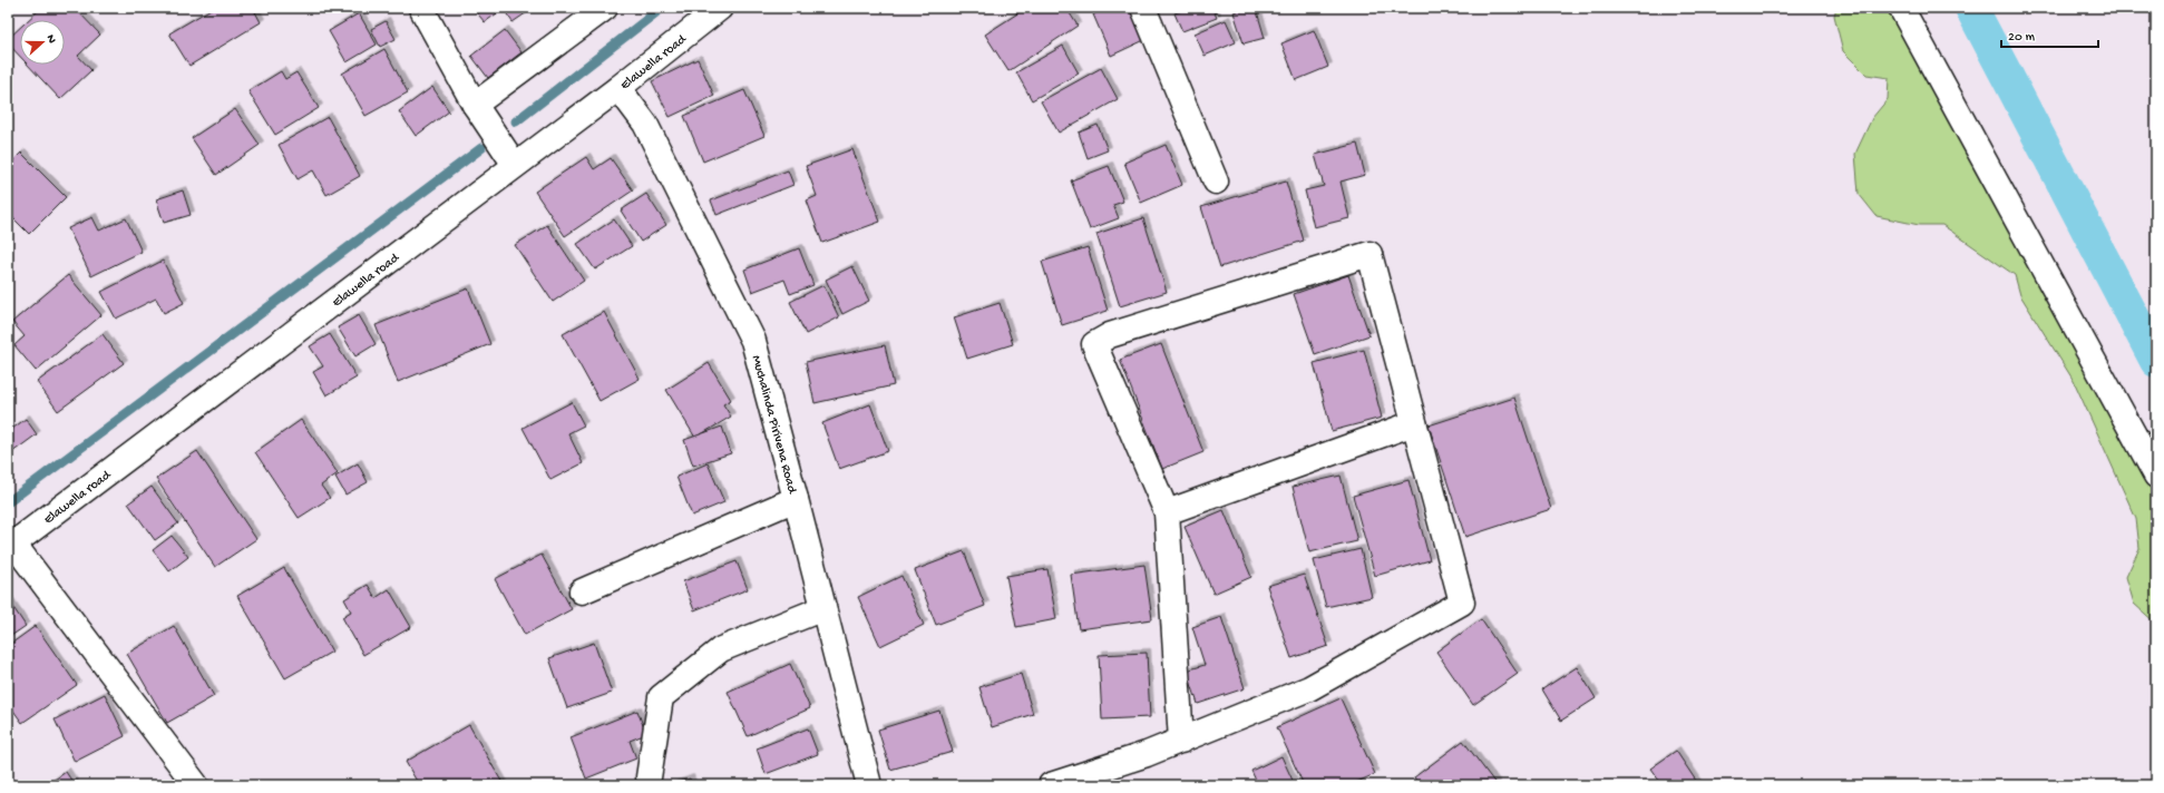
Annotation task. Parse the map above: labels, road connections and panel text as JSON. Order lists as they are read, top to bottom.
{
  "streets": {
    "street": ["Elawella road", "Muchalinda Pirivena Road"]
  },
  "crossings": [
    ["Elawella road", "Muchalinda Pirivena Road"]
  ],
  "scale_bar": "20 m",
  "north": "right"
}
